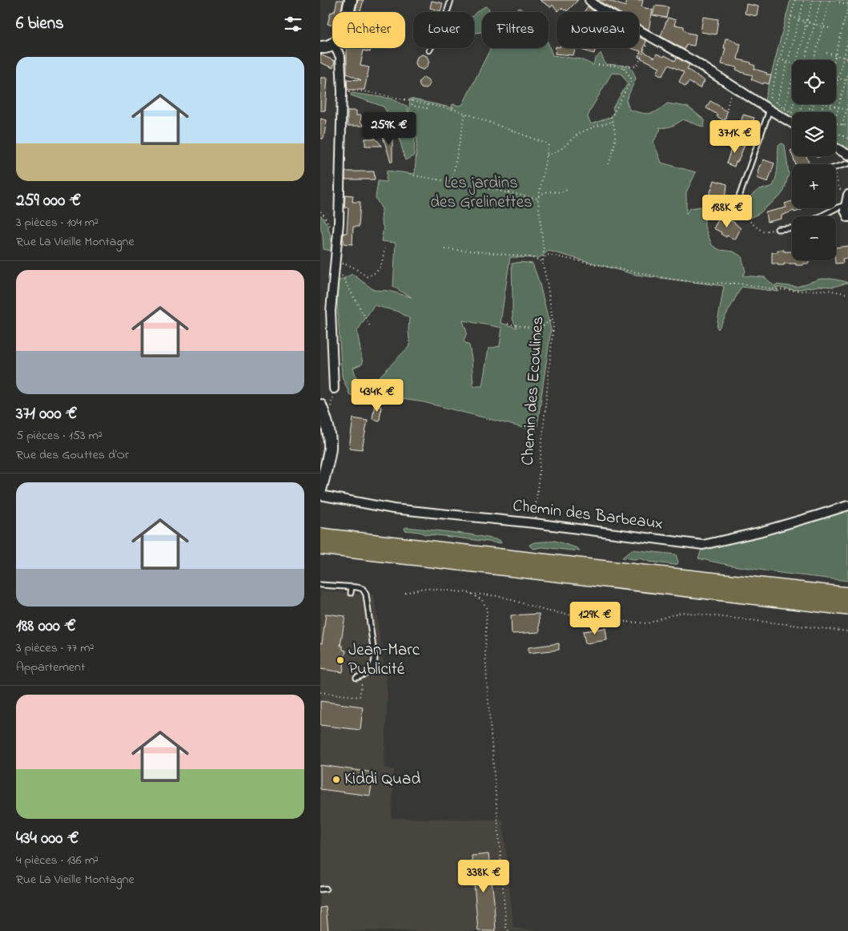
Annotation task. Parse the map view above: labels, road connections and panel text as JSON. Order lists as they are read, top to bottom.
{
  "streets": {
    "street": ["Chemin des Barbeaux"],
    "path": ["Chemin des Ecoulines"]
  },
  "crossings": [
    ["Chemin des Ecoulines", "Chemin des Barbeaux"]
  ],
  "parks": ["Les jardins des Grelinettes"],
  "places": ["Jean-Marc Publicité", "Kiddi Quad"],
  "page": {
    "heading": "6 biens",
    "chip": [
      "Acheter",
      "Louer",
      "Filtres",
      "Nouveau"
    ],
    "list": [
      {
        "name": "259 000 €",
        "note": "3 pièces · 104 m² · Rue La Vieille Montagne"
      },
      {
        "name": "371 000 €",
        "note": "5 pièces · 153 m² · Rue des Gouttes d'Or"
      },
      {
        "name": "188 000 €",
        "note": "3 pièces · 77 m² · Appartement"
      },
      {
        "name": "434 000 €",
        "note": "4 pièces · 136 m² · Rue La Vieille Montagne"
      }
    ],
    "map_buttons": ["+", "−"],
    "price": [
      "259K €",
      "371K €",
      "188K €",
      "434K €",
      "129K €",
      "338K €"
    ]
  }
}
